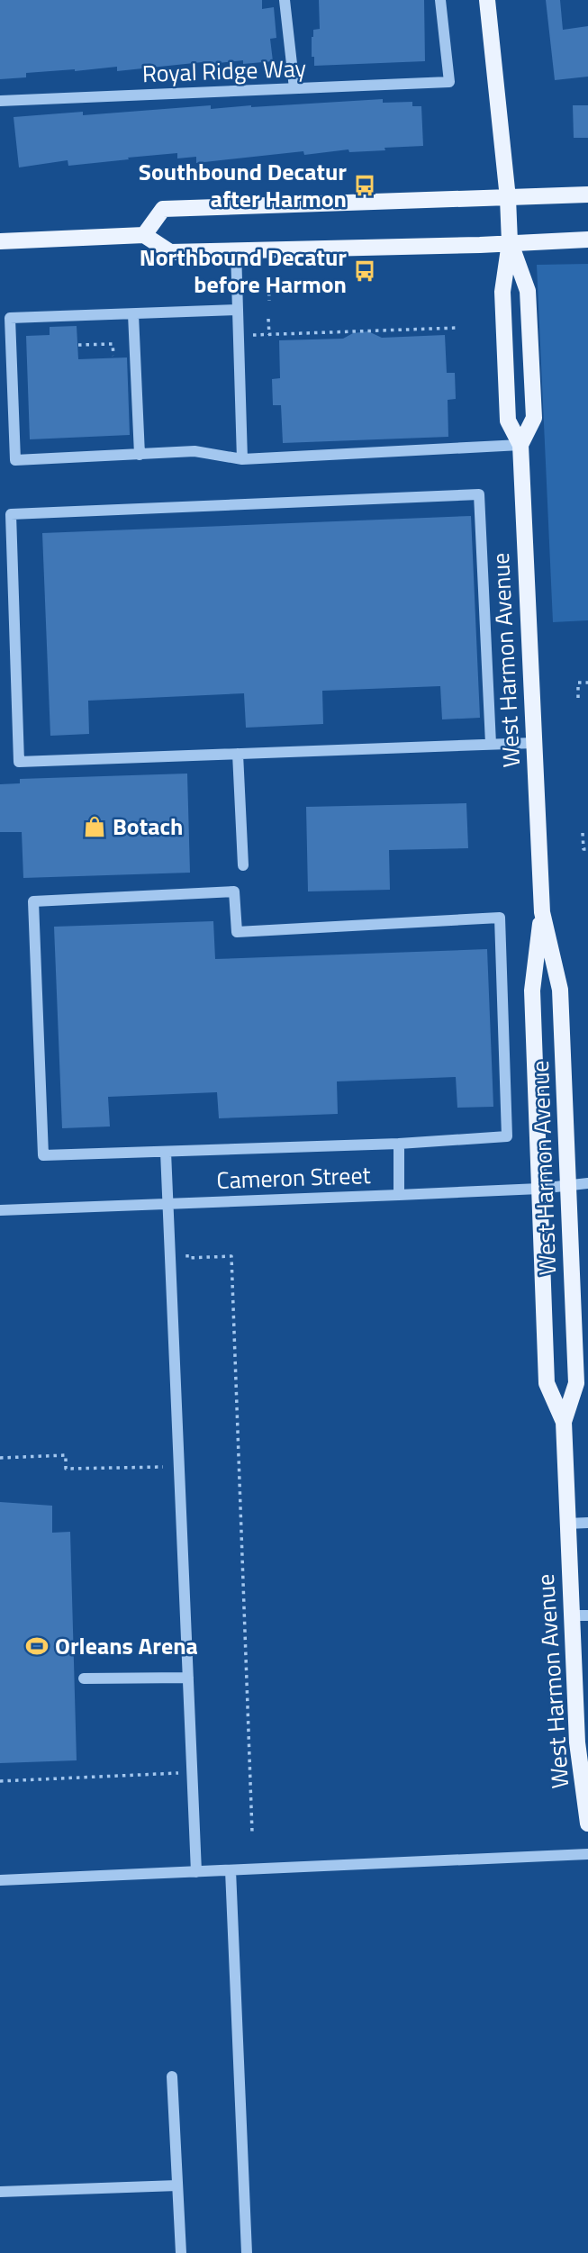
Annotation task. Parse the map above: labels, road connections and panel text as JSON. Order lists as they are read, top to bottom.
{
  "streets": {
    "main road": ["West Harmon Avenue"],
    "street": ["Royal Ridge Way", "Cameron Street"]
  },
  "crossings": [
    ["West Harmon Avenue", "Cameron Street"]
  ],
  "places": {
    "bus stop": ["Southbound Decatur after Harmon", "Northbound Decatur before Harmon"],
    "shop": ["Botach"],
    "sports": ["Orleans Arena"]
  }
}
